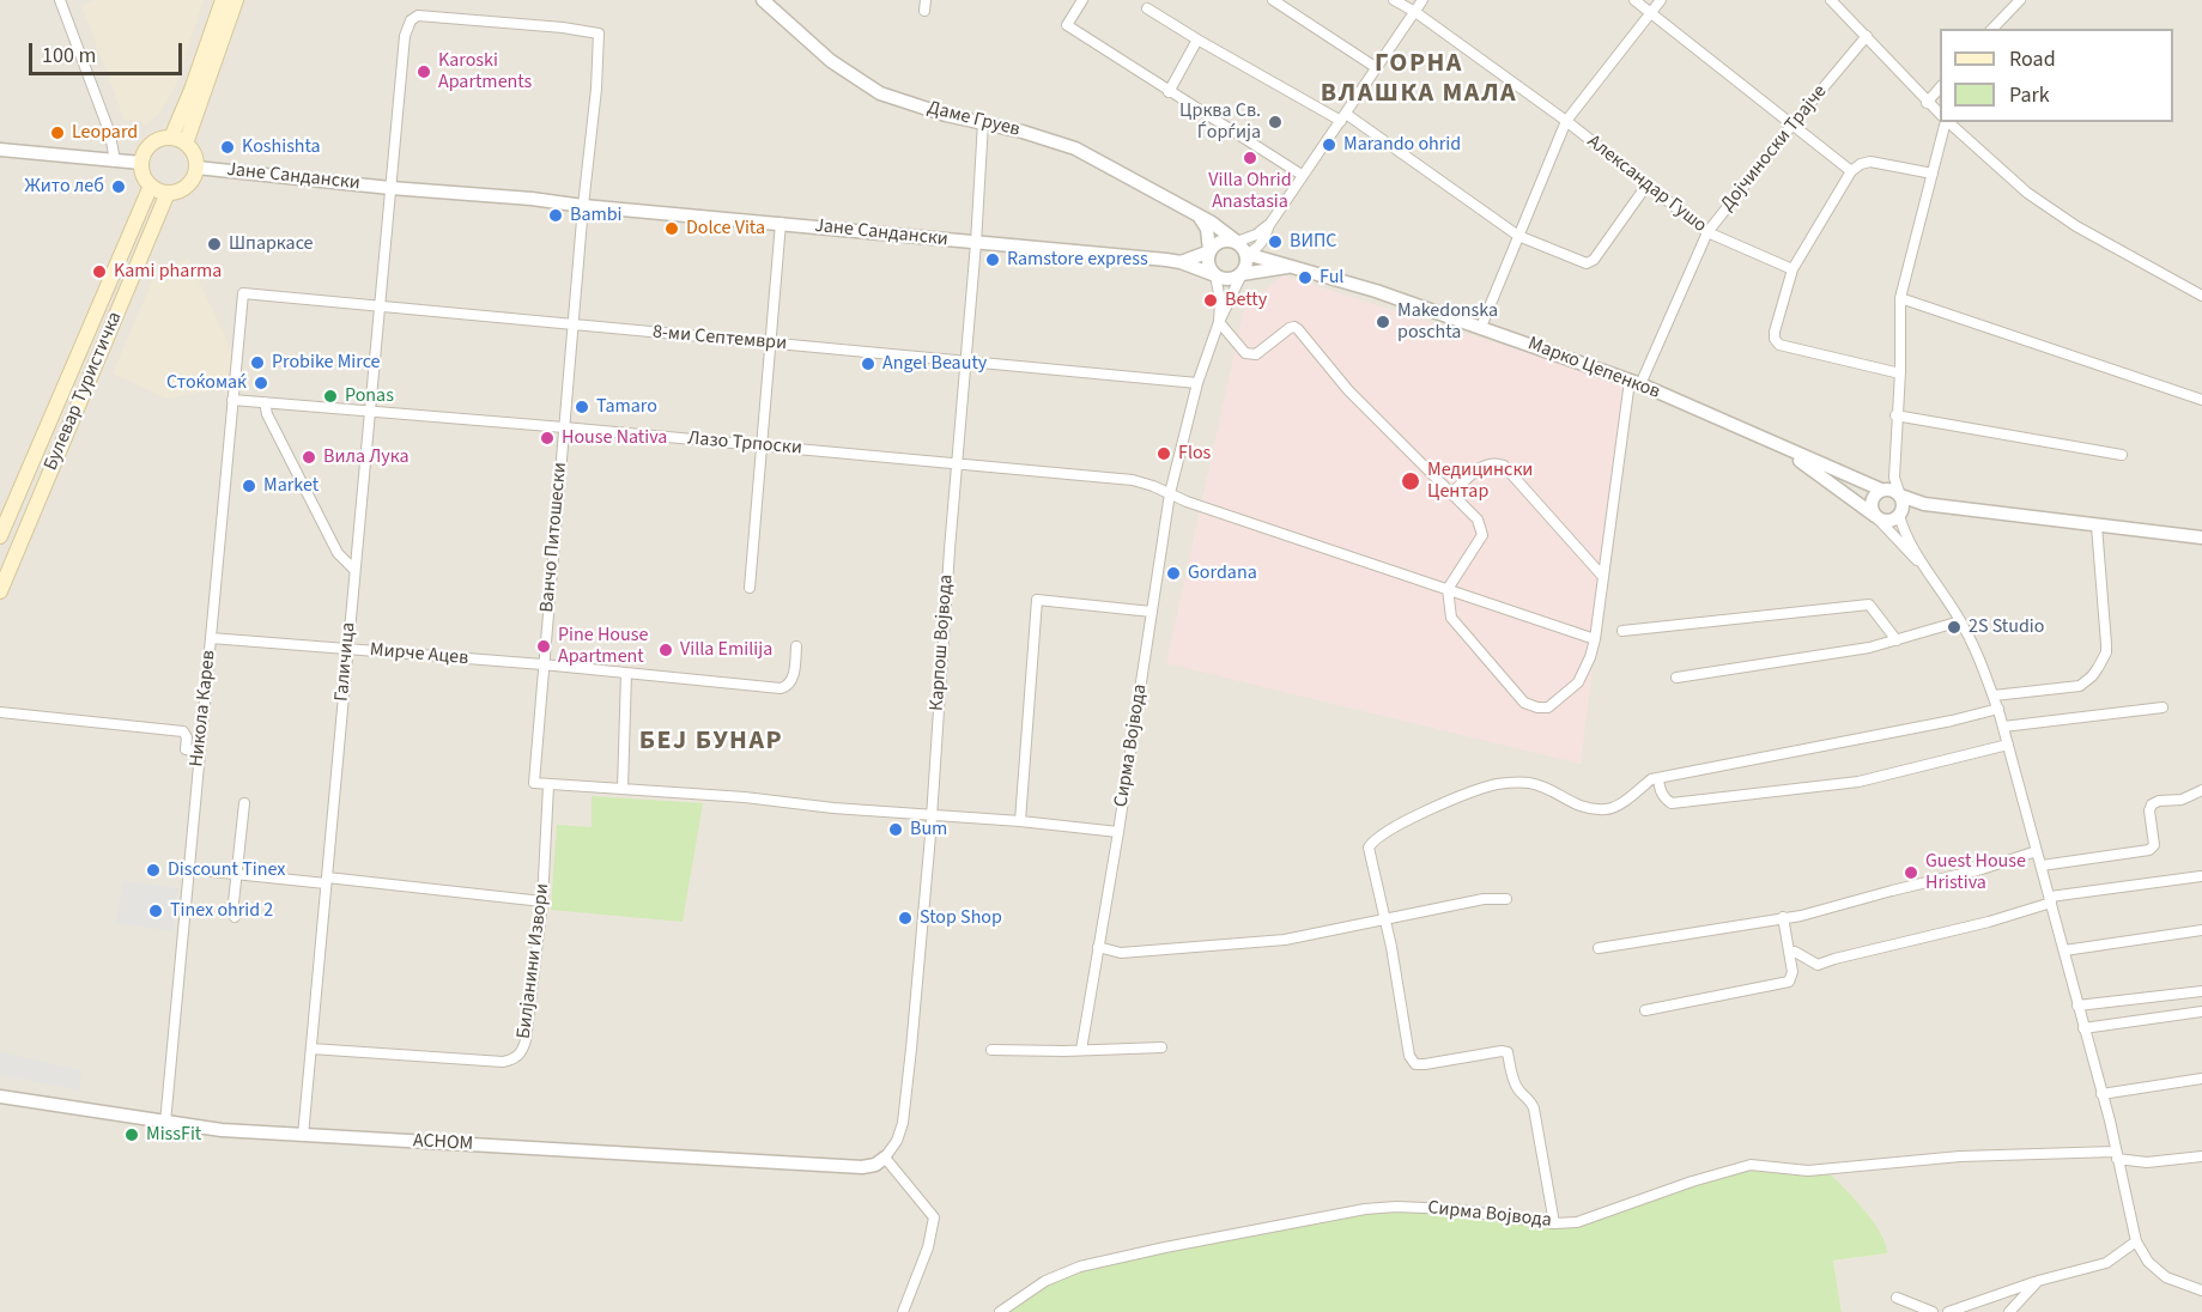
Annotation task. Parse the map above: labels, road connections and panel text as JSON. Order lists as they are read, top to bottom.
{
  "streets": {
    "main road": ["Булевар Туристичка"],
    "street": [
      "Даме Груев",
      "Дојчиноски Трајче",
      "Јане Сандански",
      "Александар Гушо",
      "8-ми Септември",
      "Марко Цепенков",
      "Лазо Трпоски",
      "Ванчо Питошески",
      "Карпош Војвода",
      "Мирче Ацев",
      "Галичица",
      "Никола Карев",
      "Сирма Војвода",
      "Билјанини Извори",
      "АСНОМ"
    ]
  },
  "crossings": [
    ["Даме Груев", "Јане Сандански"],
    ["Даме Груев", "Карпош Војвода"],
    ["Дојчиноски Трајче", "Александар Гушо"],
    ["Дојчиноски Трајче", "Марко Цепенков"],
    ["Дојчиноски Трајче", "Лазо Трпоски"],
    ["Јане Сандански", "Булевар Туристичка"],
    ["Јане Сандански", "Ванчо Питошески"],
    ["Јане Сандански", "Карпош Војвода"],
    ["Јане Сандански", "Галичица"],
    ["8-ми Септември", "Ванчо Питошески"],
    ["8-ми Септември", "Карпош Војвода"],
    ["8-ми Септември", "Галичица"],
    ["8-ми Септември", "Никола Карев"],
    ["8-ми Септември", "Сирма Војвода"],
    ["Лазо Трпоски", "Ванчо Питошески"],
    ["Лазо Трпоски", "Карпош Војвода"],
    ["Лазо Трпоски", "Галичица"],
    ["Лазо Трпоски", "Никола Карев"],
    ["Лазо Трпоски", "Сирма Војвода"],
    ["Ванчо Питошески", "Мирче Ацев"],
    ["Ванчо Питошески", "Билјанини Извори"],
    ["Карпош Војвода", "АСНОМ"],
    ["Мирче Ацев", "Галичица"],
    ["Мирче Ацев", "Никола Карев"],
    ["Галичица", "Билјанини Извори"],
    ["Галичица", "АСНОМ"],
    ["Никола Карев", "АСНОМ"]
  ],
  "districts": ["ГОРНА ВЛАШКА МАЛА", "БЕЈ БУНАР"],
  "places": [
    "Karoski Apartments",
    "Црква Св. Ѓoрѓијa",
    "Leopard",
    "Marando ohrid",
    "Koshishta",
    "Villa Ohrid Anastasia",
    "Жито леб",
    "Bambi",
    "Dolce Vita",
    "ВИПС",
    "Шпаркасе",
    "Ramstore express",
    "Kami pharma",
    "Ful",
    "Betty",
    "Makedonska poschta",
    "Probike Mirce",
    "Angel Beauty",
    "Стоќомаќ",
    "Ponas",
    "Tamaro",
    "House Nativa",
    "Flos",
    "Вила Лука",
    "Медицински Центар",
    "Market",
    "Gordana",
    "2S Studio",
    "Pine House Apartment",
    "Villa Emilija",
    "Bum",
    "Discount Tinex",
    "Guest House Hristiva",
    "Tinex ohrid 2",
    "Stop Shop",
    "MissFit"
  ],
  "legend": ["Road", "Park"],
  "scale_bar": "100 m"
}
